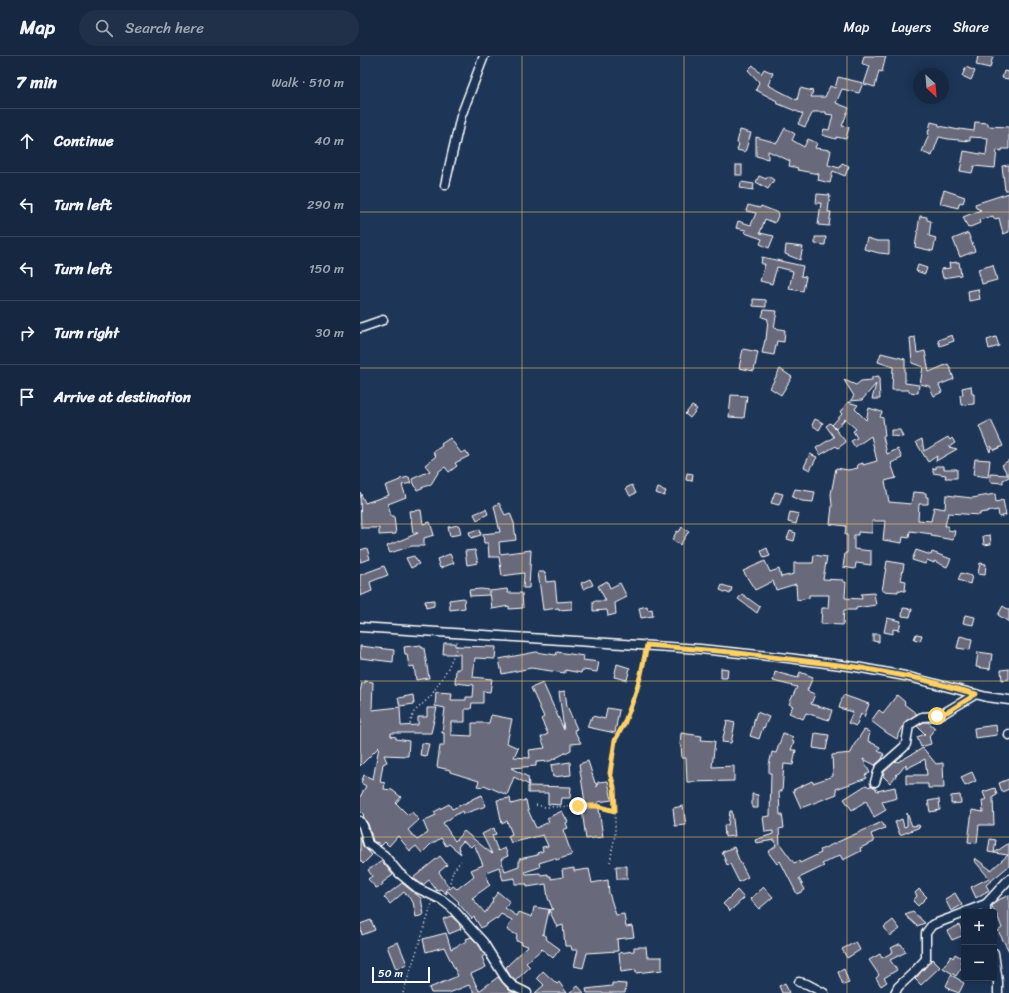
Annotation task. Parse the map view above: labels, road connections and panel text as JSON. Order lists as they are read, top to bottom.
{
  "scale_bar": "50 m",
  "north": "bottom right",
  "page": {
    "header": "Map",
    "search": "Search here",
    "nav": ["Map", "Layers", "Share"],
    "heading": ["7 min", "Walk · 510 m"],
    "list": [
      ["Continue", "40 m"],
      ["Turn left", "290 m"],
      ["Turn left", "150 m"],
      ["Turn right", "30 m"],
      "Arrive at destination"
    ],
    "map_buttons": ["+", "−"],
    "scale": "50 m"
  }
}
